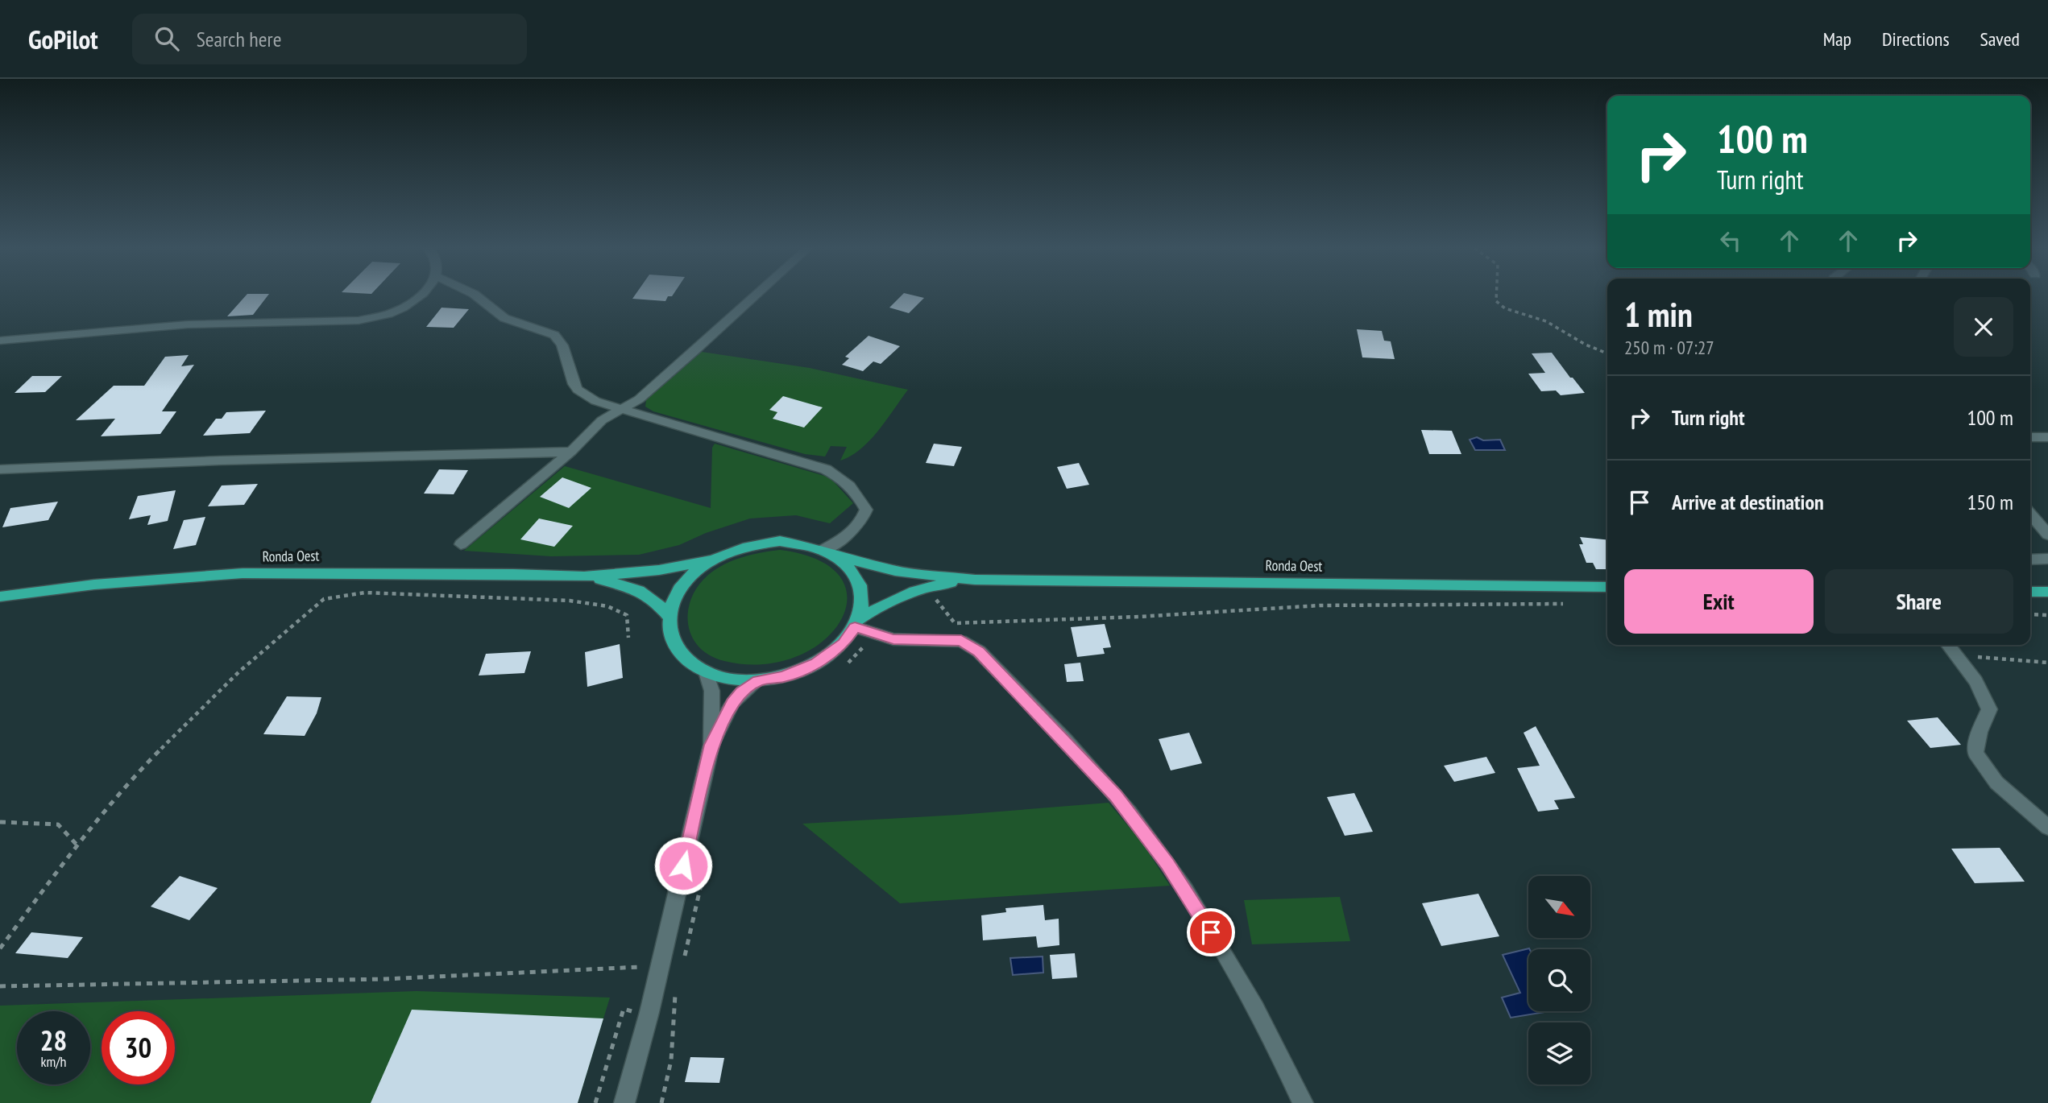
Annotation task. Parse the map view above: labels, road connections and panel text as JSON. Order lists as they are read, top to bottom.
{
  "streets": {
    "main road": ["Ronda Oest"]
  },
  "north": "bottom right",
  "page": {
    "header": "GoPilot",
    "search": "Search here",
    "nav": ["Map", "Directions", "Saved"],
    "turn": ["100 m", "Turn right"],
    "heading": ["1 min", "250 m · 07:27"],
    "list": [
      {
        "name": "Turn right",
        "value": "100 m"
      },
      {
        "name": "Arrive at destination",
        "value": "150 m"
      }
    ],
    "buttons": ["Exit", "Share"],
    "speed": "28 km/h",
    "limit": "30"
  }
}
